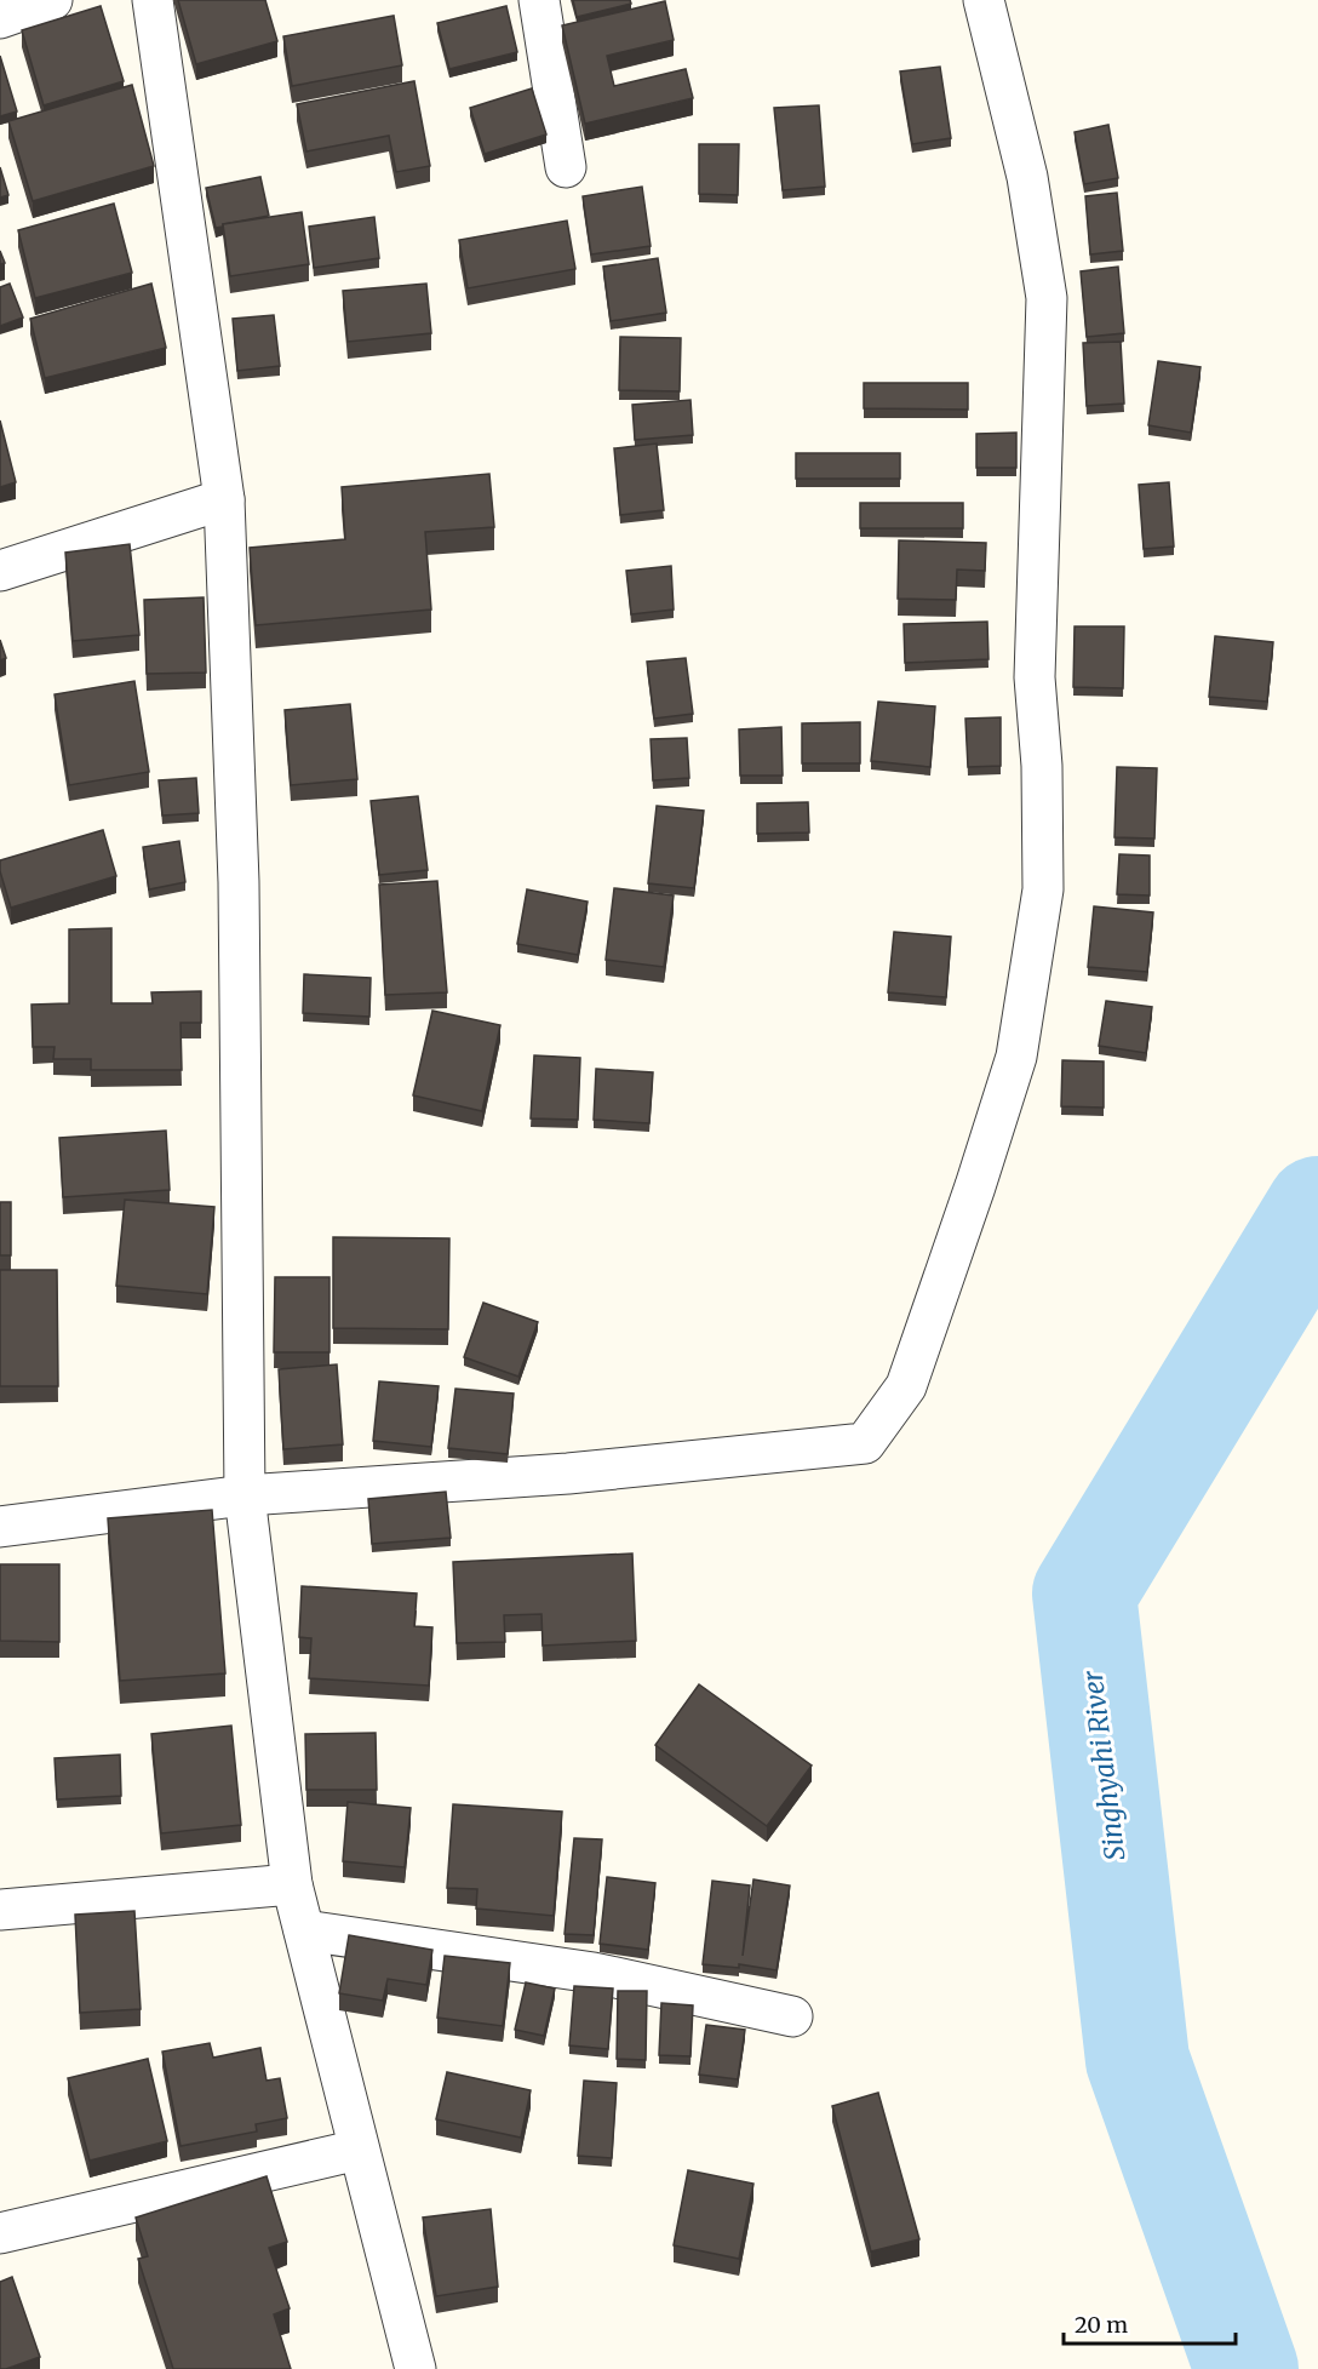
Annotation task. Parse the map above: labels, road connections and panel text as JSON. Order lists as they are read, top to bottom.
{
  "water": ["Singhyahi River"],
  "scale_bar": "20 m"
}
